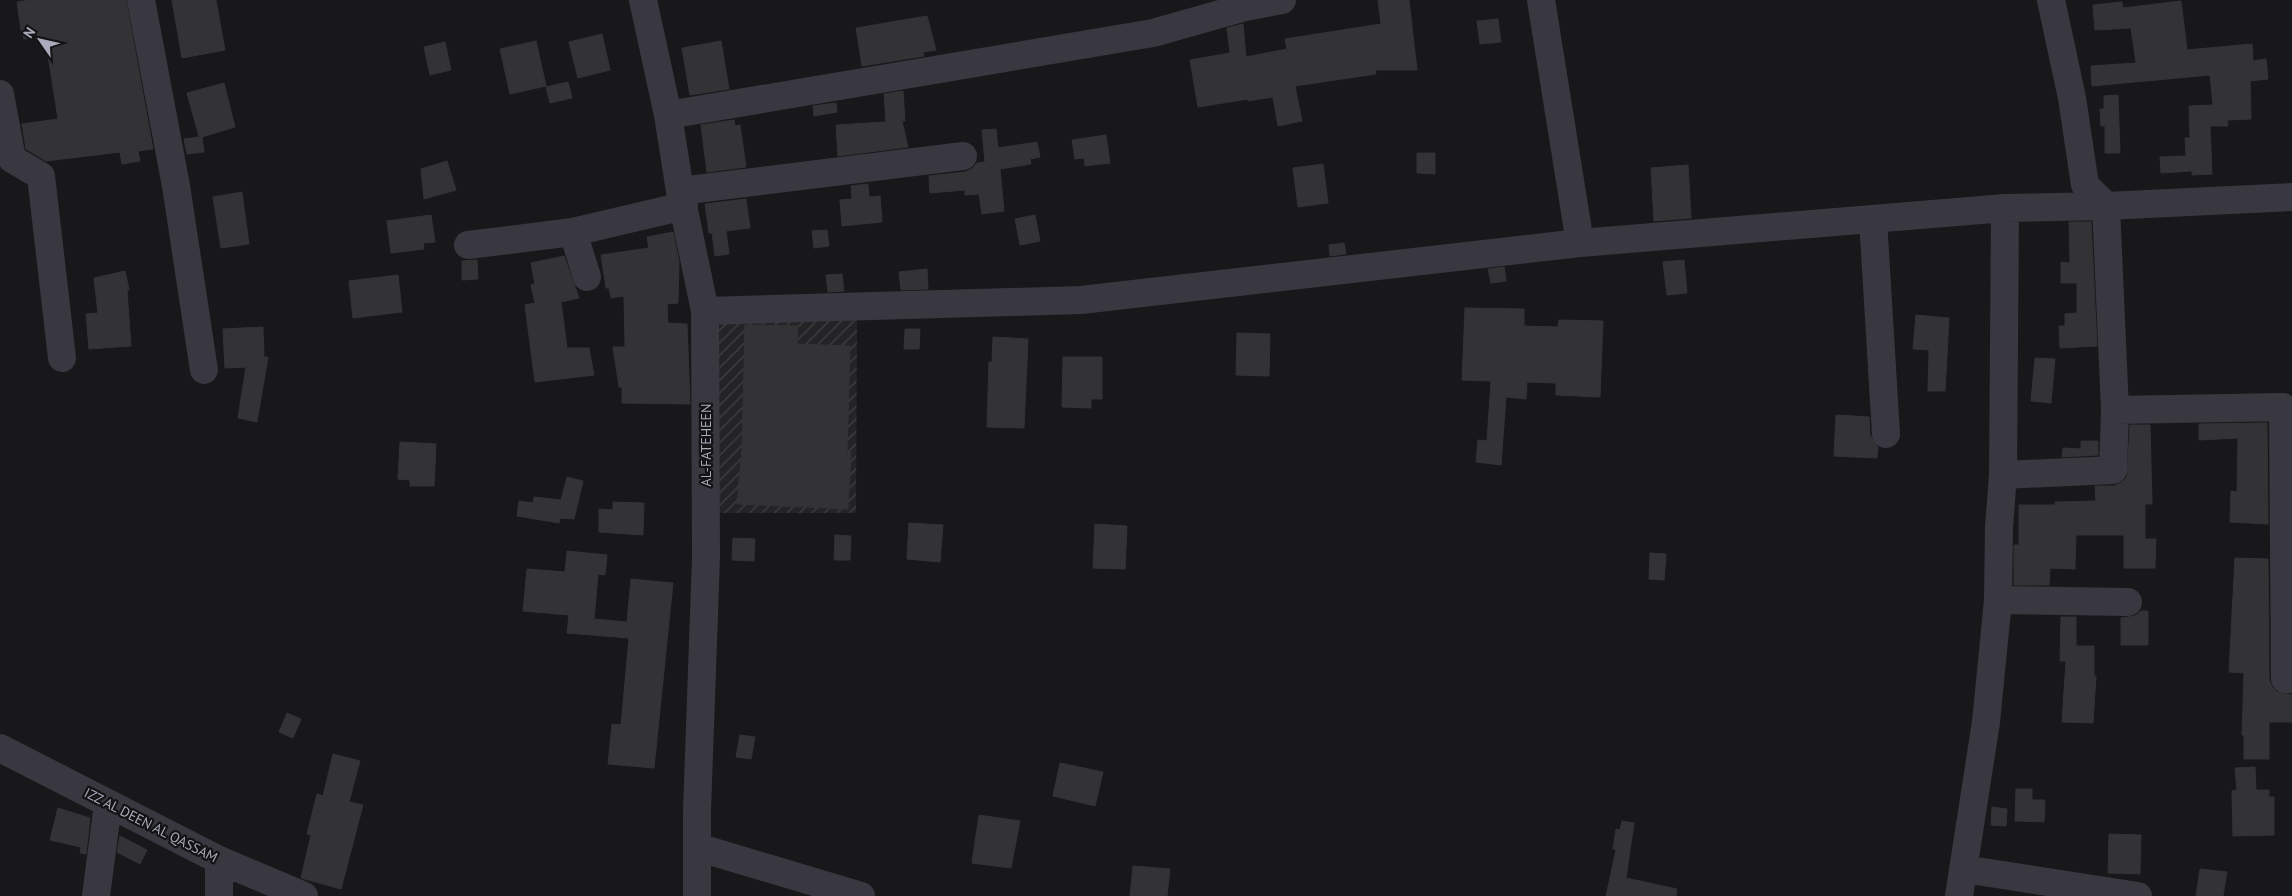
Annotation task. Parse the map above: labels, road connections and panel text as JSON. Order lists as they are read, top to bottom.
{
  "streets": {
    "street": ["AL-FATEHEEN", "IZZ AL DEEN AL QASSAM"]
  },
  "north": "top left"
}
